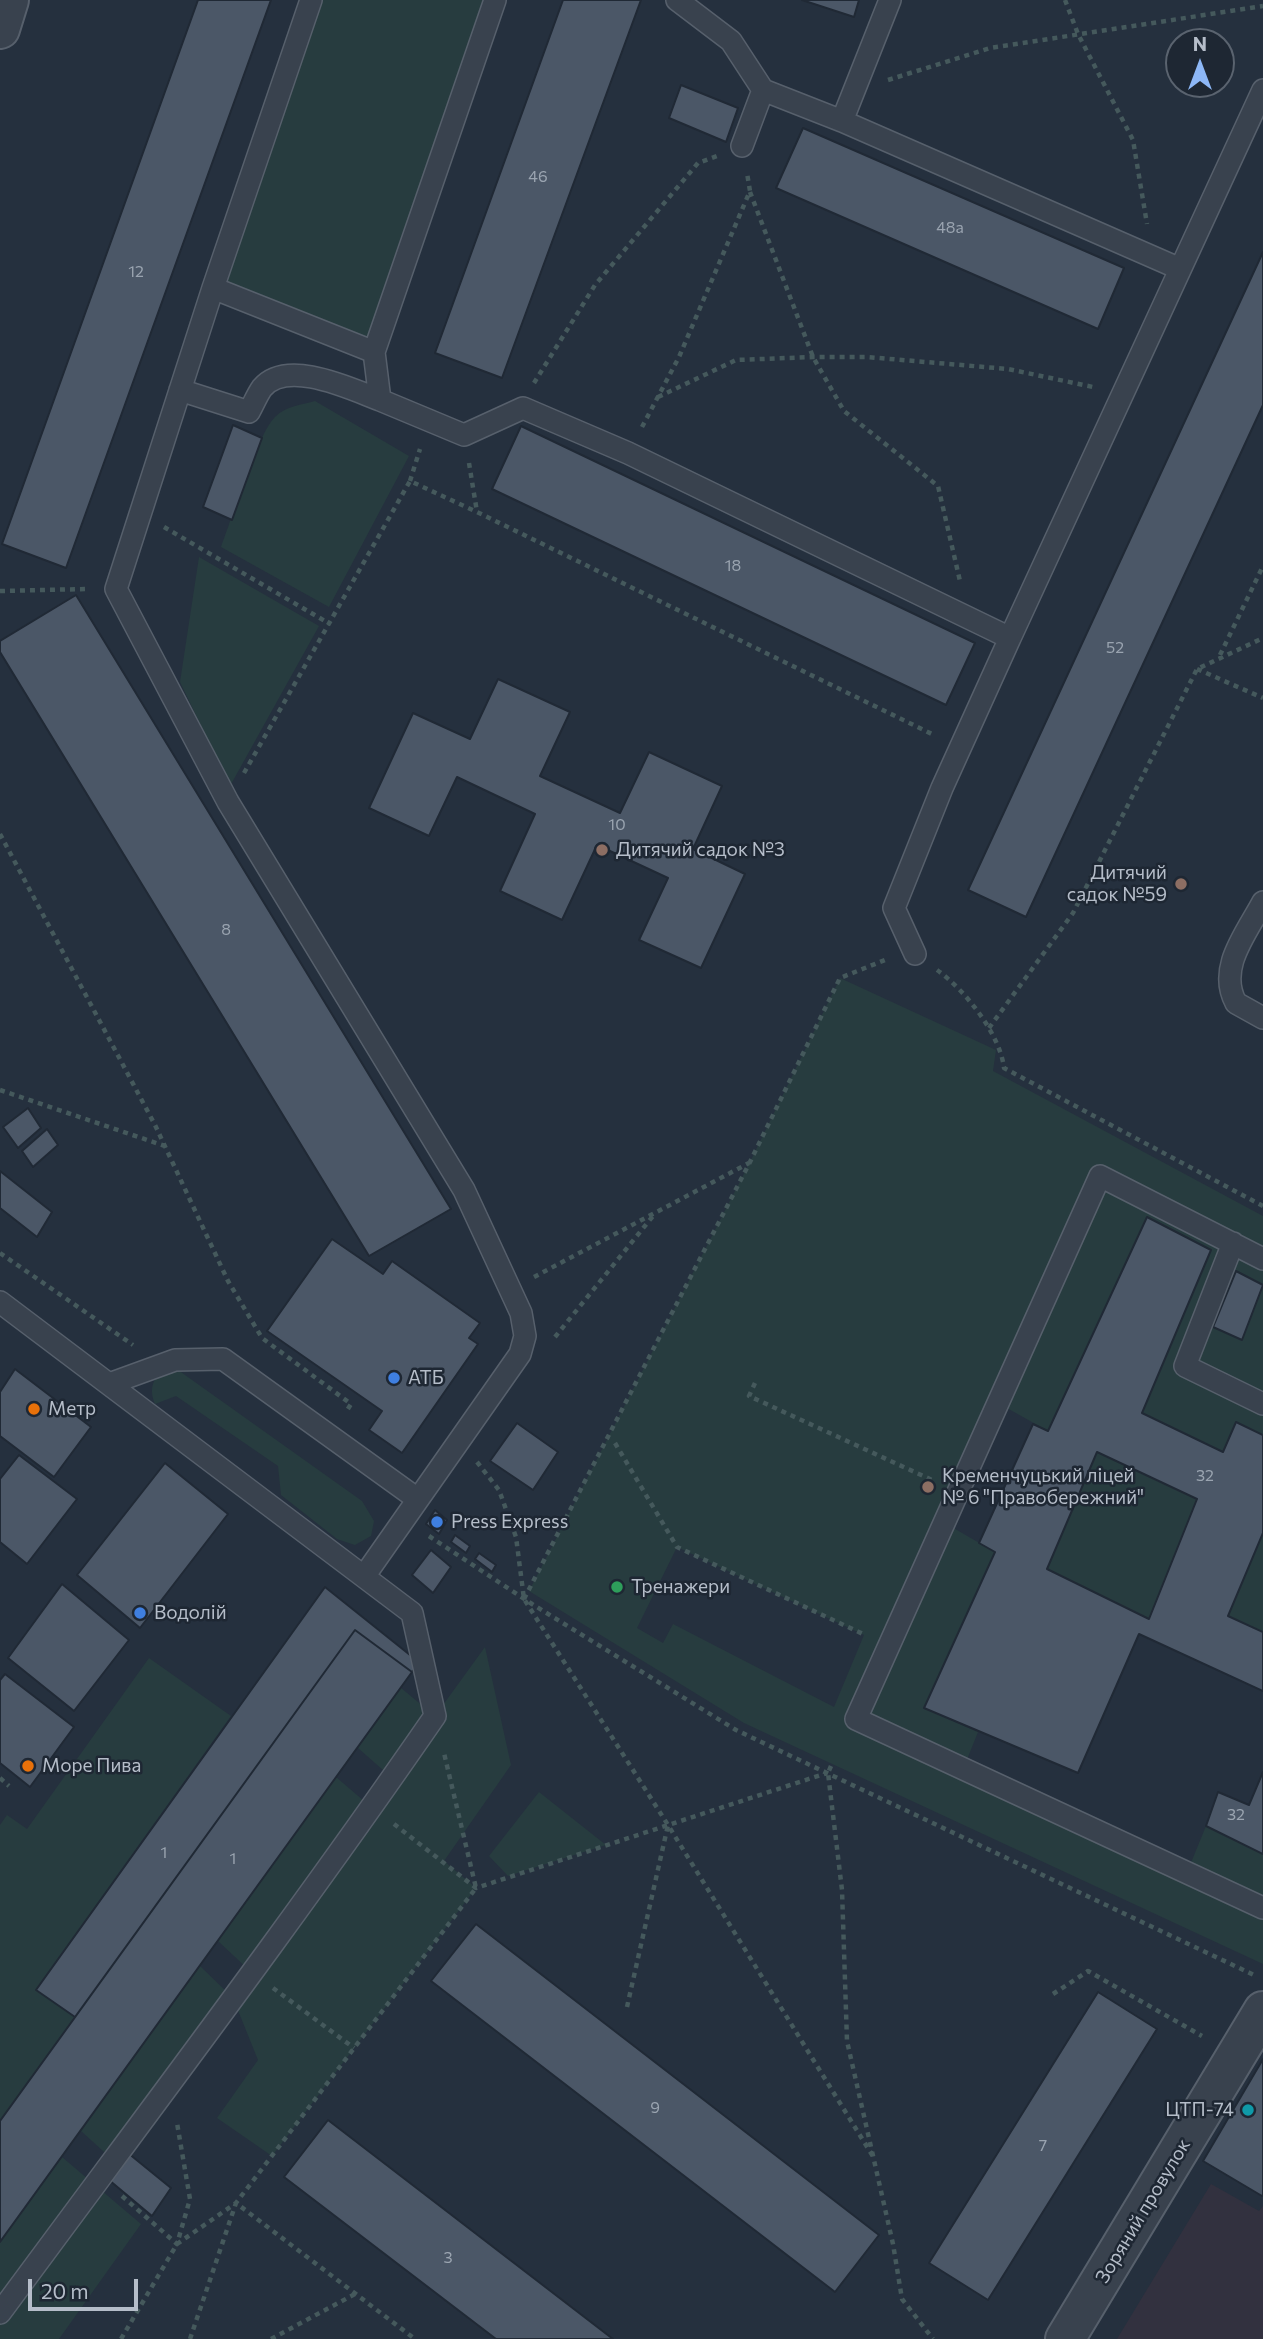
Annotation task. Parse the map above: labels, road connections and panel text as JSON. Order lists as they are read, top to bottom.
{
  "streets": {
    "street": ["Зоряний провулок"]
  },
  "places": [
    "Дитячий садок №3",
    "Дитячий садок №59",
    "АТБ",
    "Метр",
    "Кременчуцький ліцей № 6 \"Правобережний\"",
    "Press Express",
    "Тренажери",
    "Водолій",
    "Море Пива",
    "ЦТП-74"
  ],
  "house_numbers": [
    "46",
    "48а",
    "12",
    "18",
    "52",
    "10",
    "8",
    "32",
    "32",
    "1",
    "1",
    "9",
    "7",
    "3"
  ],
  "scale_bar": "20 m",
  "north": "top"
}
